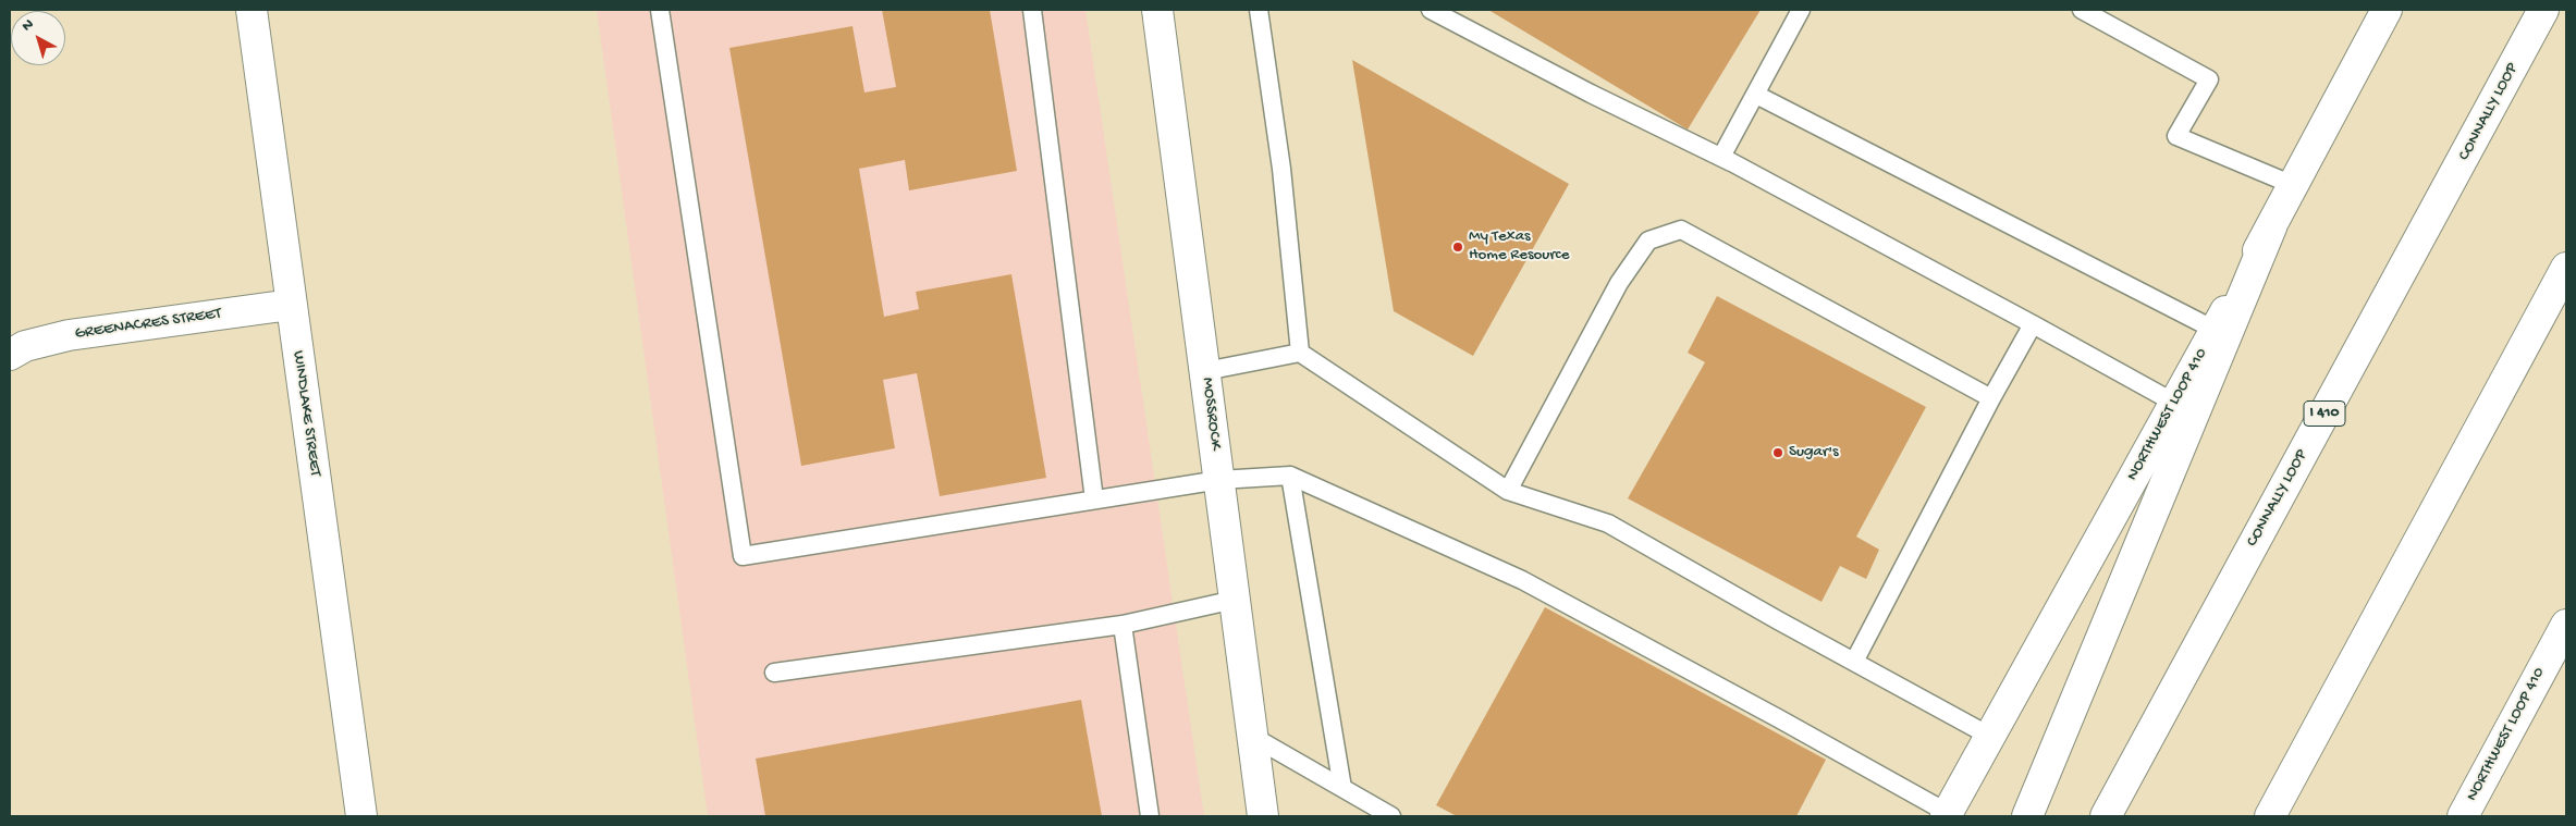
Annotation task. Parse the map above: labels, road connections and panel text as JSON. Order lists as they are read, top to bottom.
{
  "streets": {
    "main road": [
      "CONNALLY LOOP",
      "GREENACRES STREET",
      "WINDLAKE STREET",
      "MOSSROCK",
      "I 410",
      "NORTHWEST LOOP 410"
    ]
  },
  "crossings": [
    ["GREENACRES STREET", "WINDLAKE STREET"]
  ],
  "places": ["My Texas Home Resource", "Sugar's"],
  "north": "top left"
}
